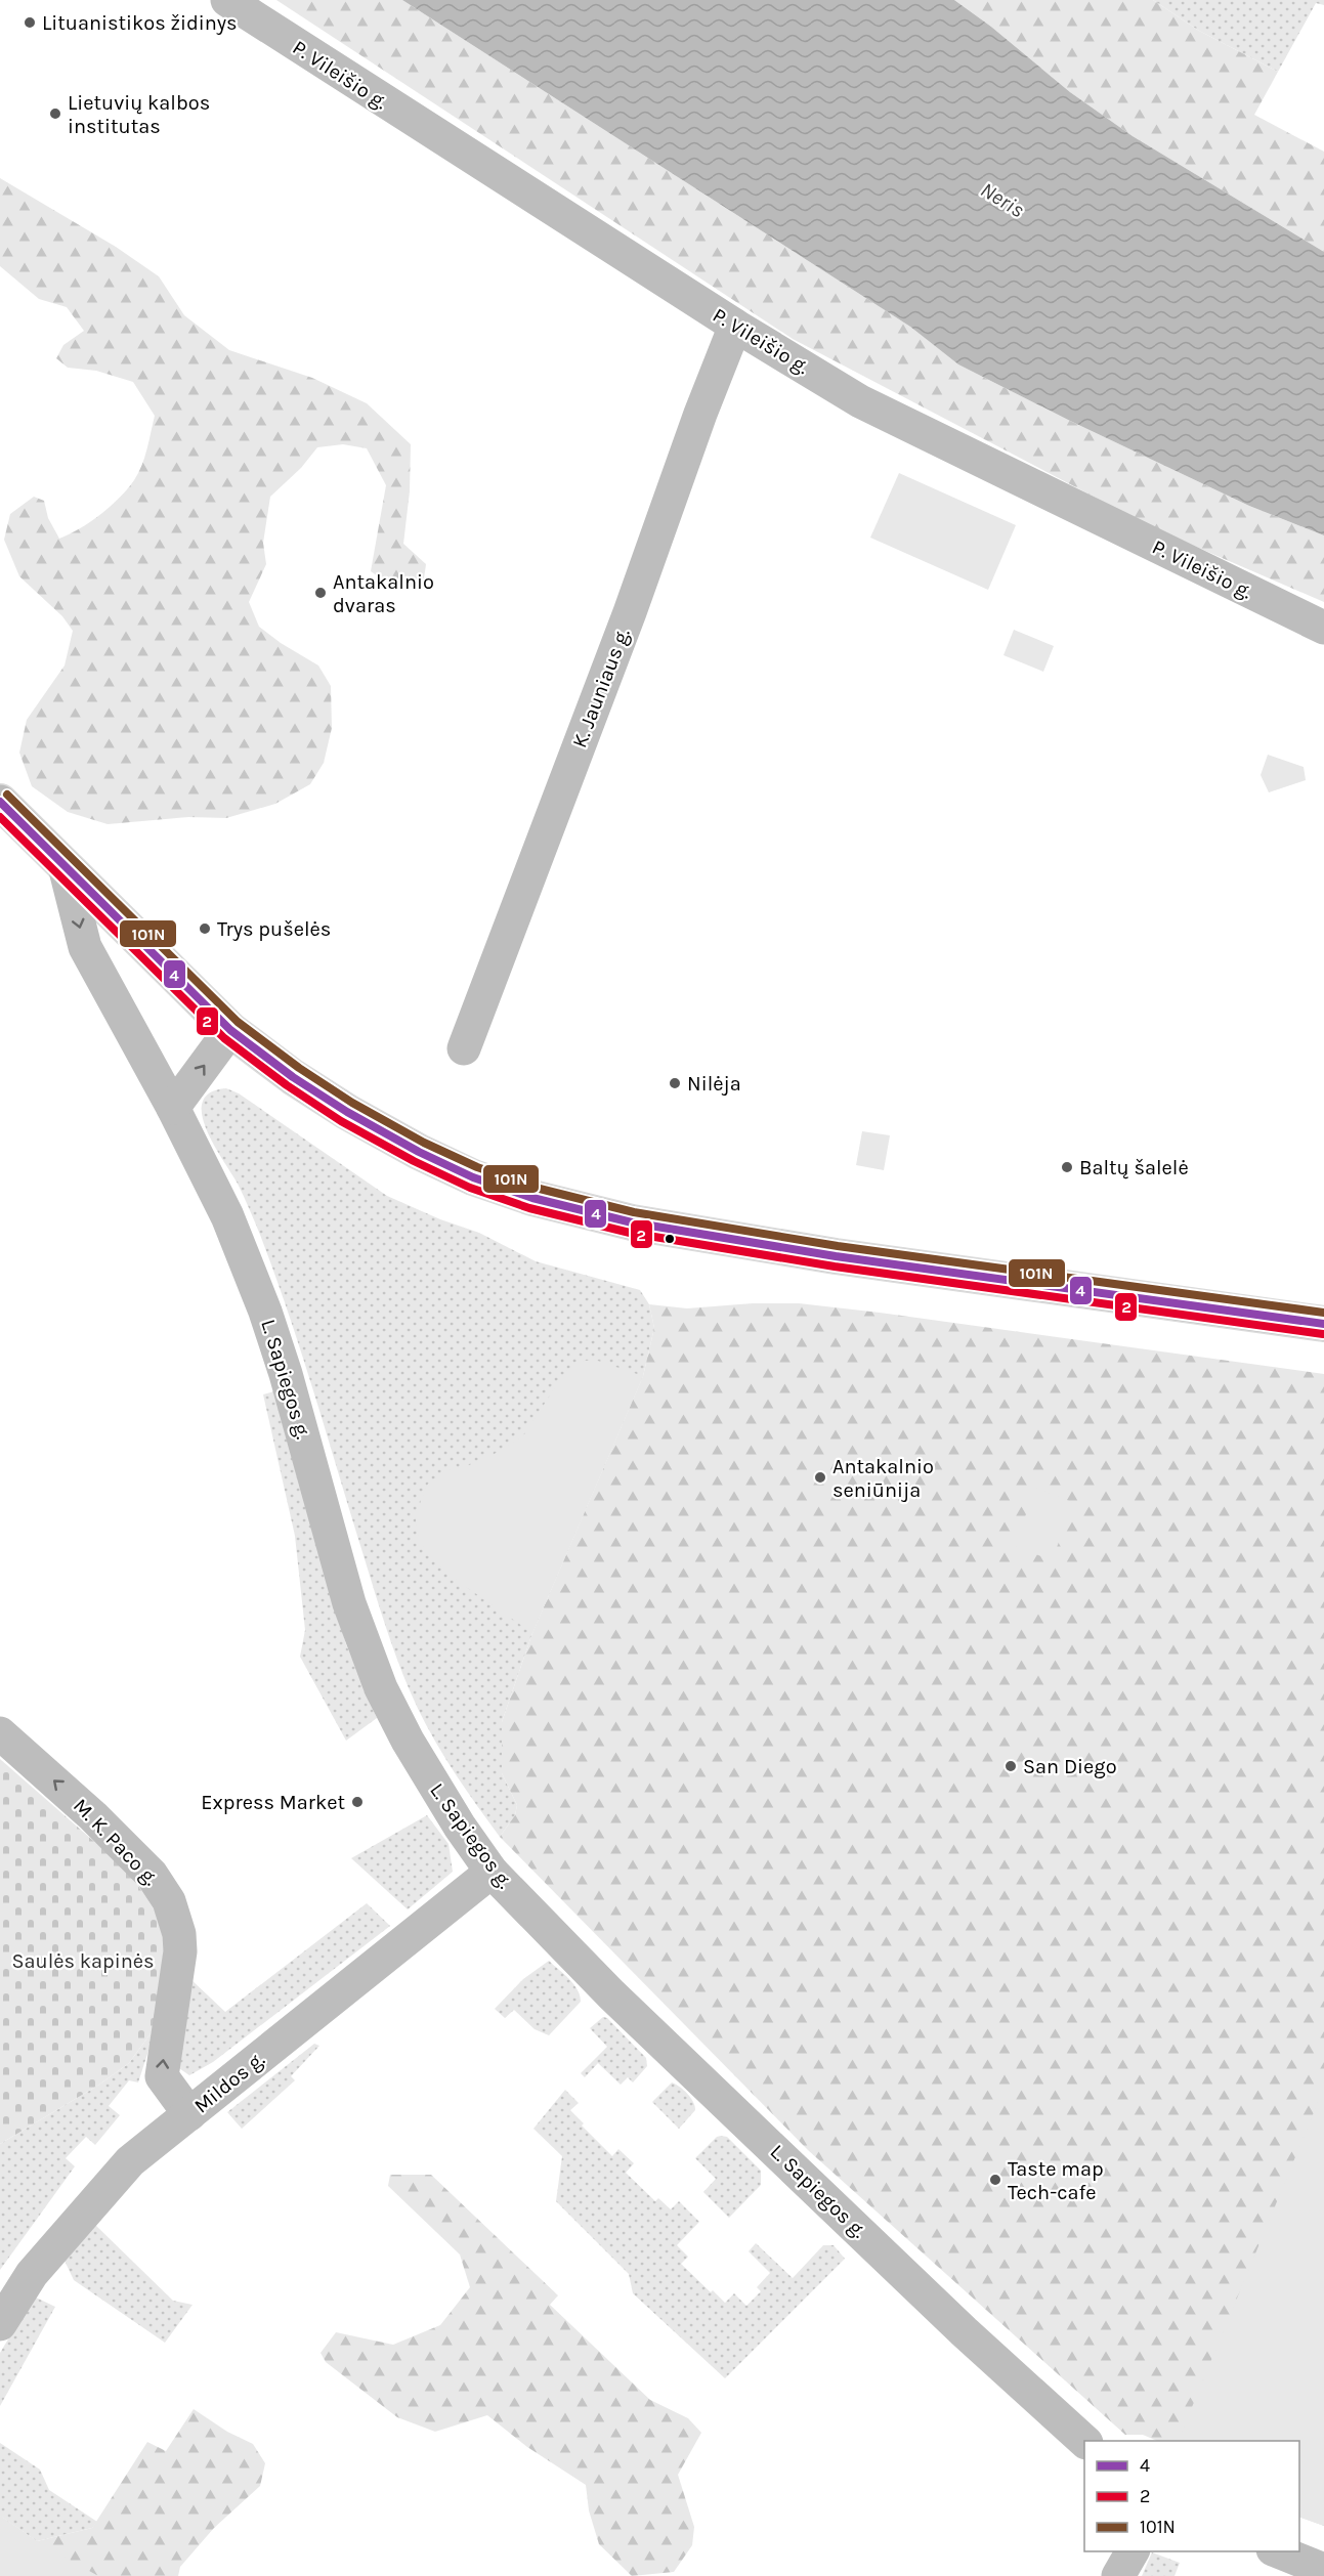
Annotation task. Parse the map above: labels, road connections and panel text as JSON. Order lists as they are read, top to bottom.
{
  "streets": {
    "street": [
      "P. Vileišio g.",
      "K. Jauniaus g.",
      "L. Sapiegos g.",
      "M. K. Paco g.",
      "Mildos g."
    ]
  },
  "crossings": [
    ["P. Vileišio g.", "K. Jauniaus g."],
    ["L. Sapiegos g.", "Mildos g."],
    ["M. K. Paco g.", "Mildos g."]
  ],
  "one_way": ["M. K. Paco g."],
  "water": ["Neris"],
  "parks": ["Saulės kapinės"],
  "places": [
    "Lituanistikos židinys",
    "Lietuvių kalbos institutas",
    "Antakalnio dvaras",
    "Trys pušelės",
    "Nilėja",
    "Baltų šalelė",
    "Antakalnio seniūnija",
    "San Diego",
    "Express Market",
    "Taste map Tech-cafe"
  ],
  "lines": ["transit line 101N", "transit line 4", "transit line 2"],
  "legend": ["4", "2", "101N"]
}
